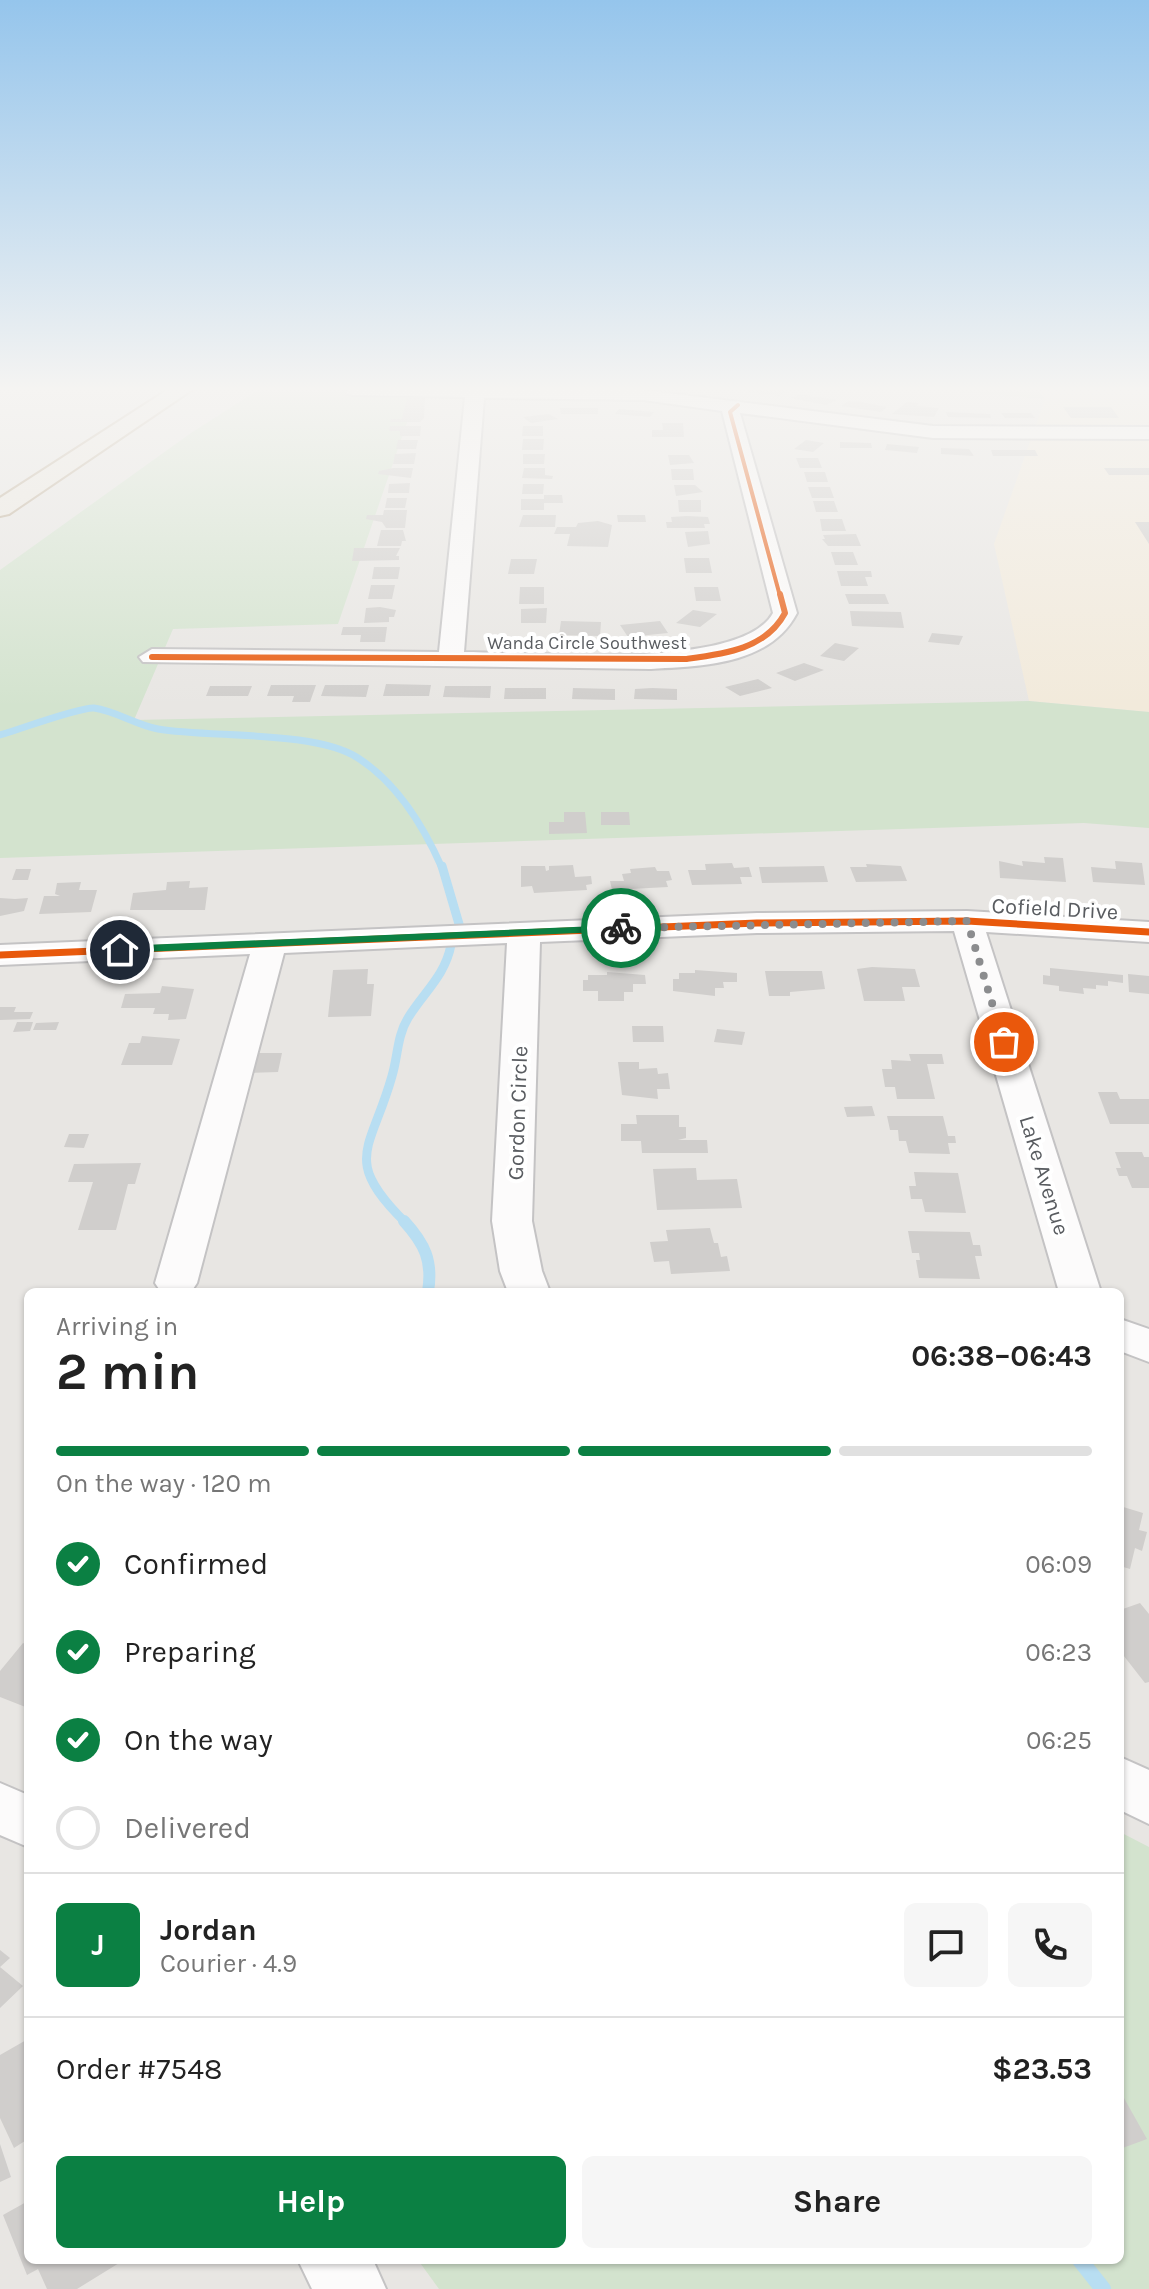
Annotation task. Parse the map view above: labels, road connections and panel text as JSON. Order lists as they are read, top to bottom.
{
  "streets": {
    "street": [
      "Wanda Circle Southwest",
      "Cofield Drive",
      "Gordon Circle",
      "Lake Avenue"
    ]
  },
  "crossings": [
    ["Cofield Drive", "Gordon Circle"],
    ["Cofield Drive", "Lake Avenue"]
  ],
  "page": {
    "heading": ["2 min", "Arriving in", "06:38–06:43"],
    "panel": [
      "Jordan",
      "Courier · 4.9",
      "Order #7548",
      "$23.53"
    ],
    "bar": "On the way · 120 m",
    "list": [
      ["Confirmed", "06:09"],
      ["Preparing", "06:23"],
      ["On the way", "06:25"],
      "Delivered"
    ],
    "round": "J",
    "buttons": ["Help", "Share"]
  }
}
